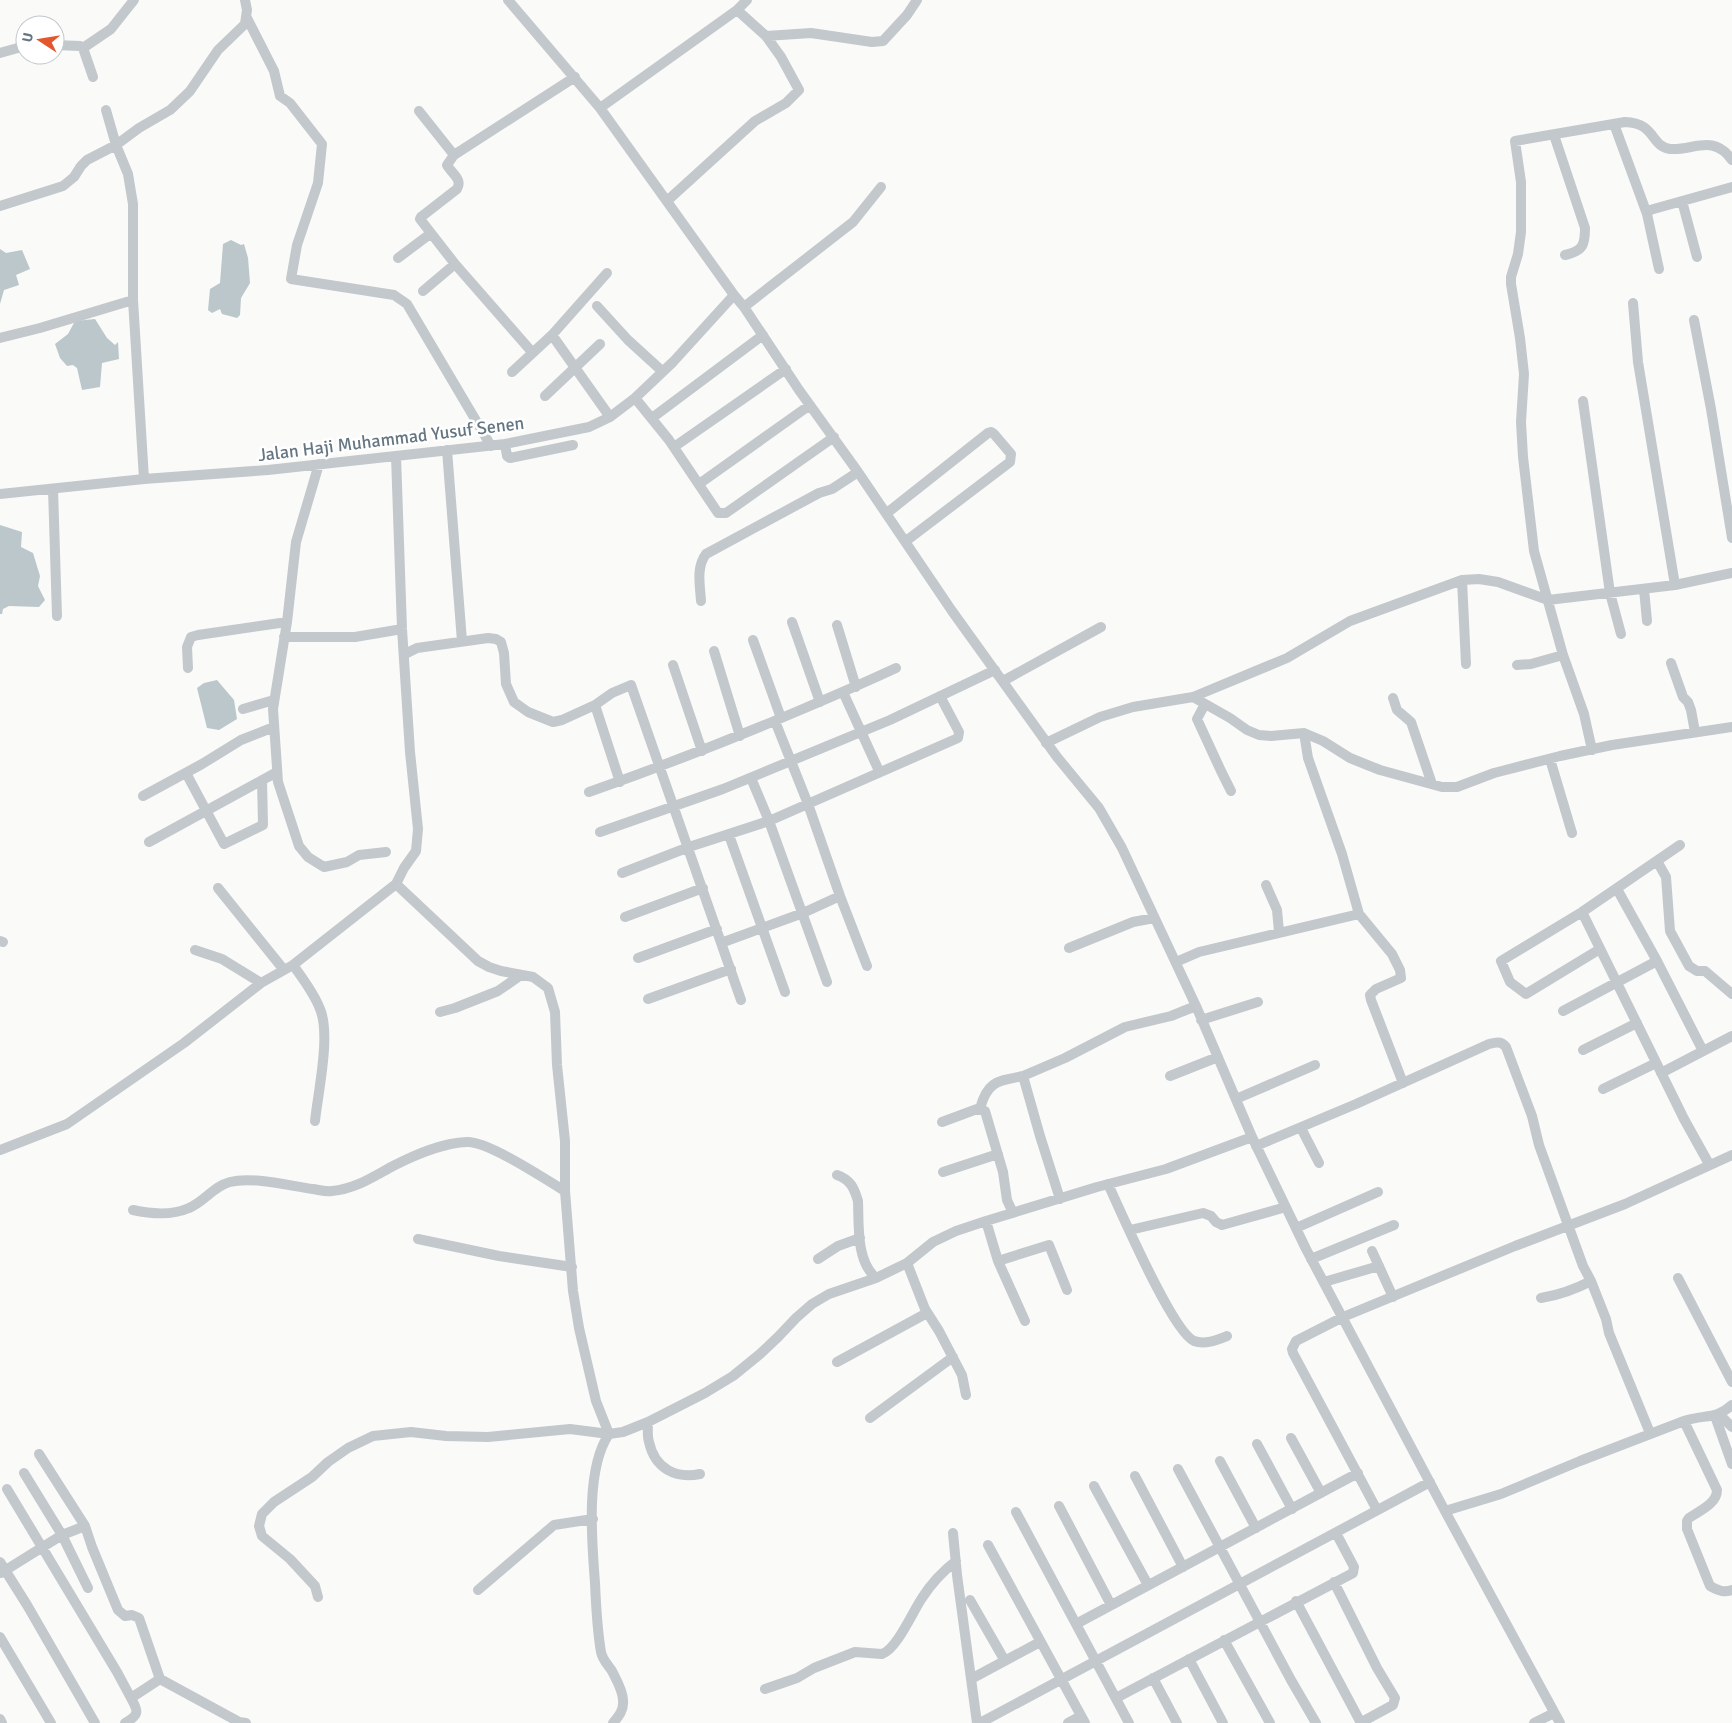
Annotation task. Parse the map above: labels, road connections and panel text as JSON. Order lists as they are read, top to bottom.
{
  "streets": {
    "street": ["Jalan Haji Muhammad Yusuf Senen"]
  },
  "north": "left"
}
